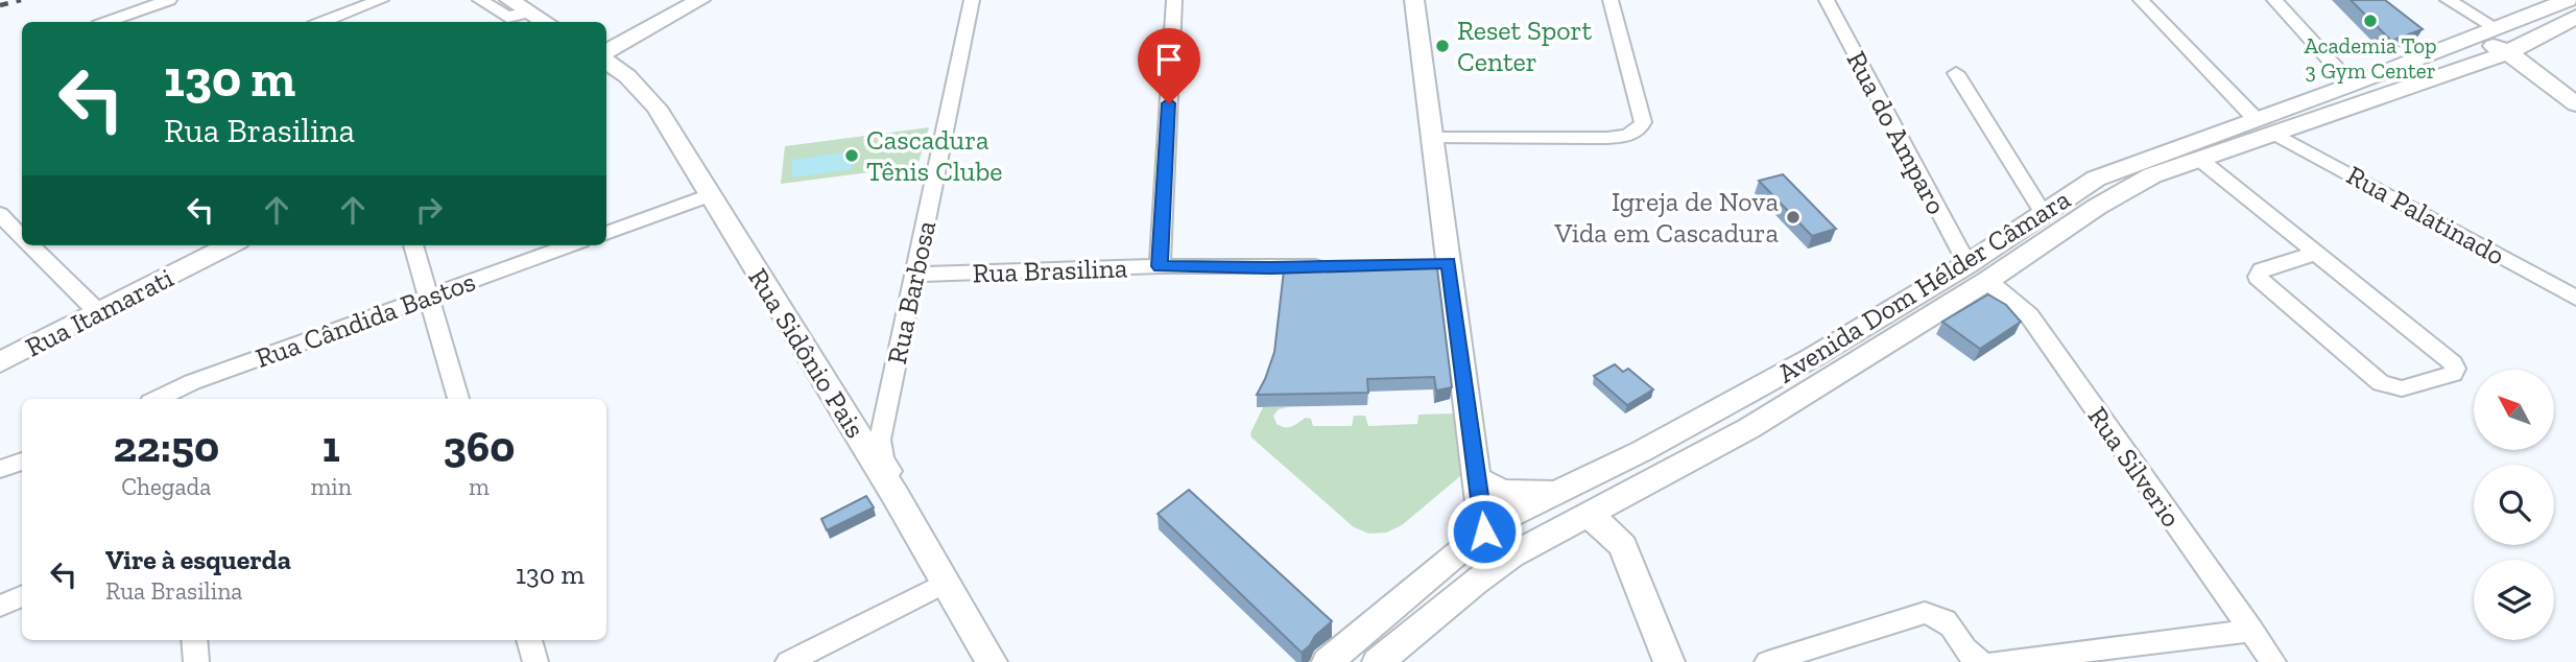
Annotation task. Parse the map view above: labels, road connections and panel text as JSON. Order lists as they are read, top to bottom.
{
  "streets": {
    "main road": ["Avenida Dom Hélder Câmara", "Rua Itamarati", "Rua Sidônio Pais"],
    "street": [
      "Rua do Amparo",
      "Rua Palatinado",
      "Rua Brasilina",
      "Rua Barbosa",
      "Rua Cândida Bastos",
      "Rua Silverio"
    ]
  },
  "crossings": [
    ["Rua do Amparo", "Avenida Dom Hélder Câmara"],
    ["Rua do Amparo", "Rua Silverio"],
    ["Rua Palatinado", "Avenida Dom Hélder Câmara"],
    ["Rua Brasilina", "Rua Barbosa"],
    ["Avenida Dom Hélder Câmara", "Rua Silverio"],
    ["Rua Barbosa", "Rua Sidônio Pais"]
  ],
  "places": [
    "Academia Top 3 Gym Center",
    "Reset Sport Center",
    "Cascadura Tênis Clube",
    "Igreja de Nova Vida em Cascadura"
  ],
  "north": "top left",
  "page": {
    "turn": ["130 m", "Rua Brasilina"],
    "eta": [
      "22:50",
      "Chegada",
      "1",
      "min",
      "360",
      "m"
    ],
    "list": [
      {
        "name": "Vire à esquerda",
        "note": "Rua Brasilina",
        "value": "130 m"
      }
    ]
  }
}
